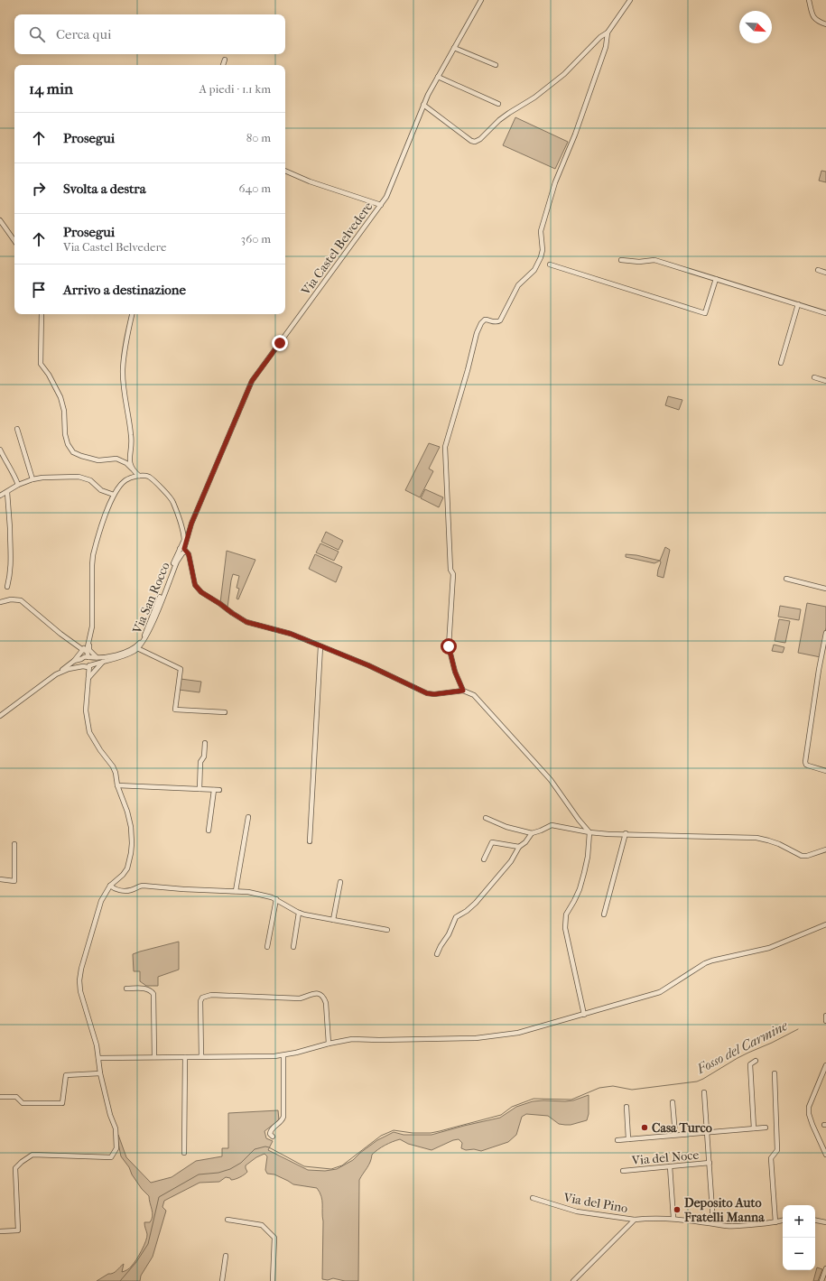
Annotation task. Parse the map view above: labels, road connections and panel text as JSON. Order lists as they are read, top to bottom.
{
  "streets": {
    "street": [
      "Via Castel Belvedere",
      "Via San Rocco",
      "Via del Noce",
      "Via del Pino"
    ]
  },
  "crossings": [
    ["Via Castel Belvedere", "Via San Rocco"]
  ],
  "water": ["Fosso del Carmine"],
  "places": ["Casa Turco", "Deposito Auto Fratelli Manna"],
  "north": "bottom right",
  "page": {
    "search": "Cerca qui",
    "heading": ["14 min", "A piedi · 1.1 km"],
    "list": [
      ["Prosegui", "80 m"],
      ["Svolta a destra", "640 m"],
      ["Prosegui", "Via Castel Belvedere", "360 m"],
      "Arrivo a destinazione"
    ],
    "map_buttons": ["+", "−"]
  }
}
